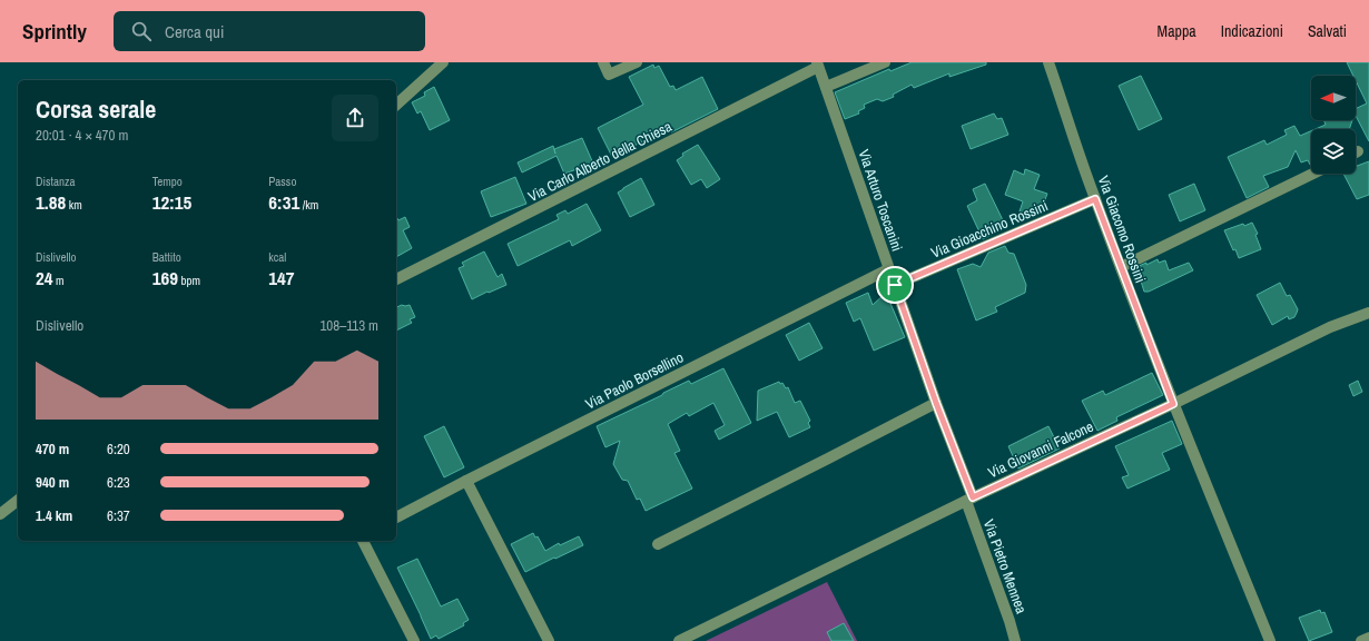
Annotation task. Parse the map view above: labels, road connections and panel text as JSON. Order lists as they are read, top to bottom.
{
  "streets": {
    "street": [
      "Via Carlo Alberto della Chiesa",
      "Via Arturo Toscanini",
      "Via Gioacchino Rossini",
      "Via Giacomo Rossini",
      "Via Paolo Borsellino",
      "Via Giovanni Falcone",
      "Via Pietro Mennea"
    ]
  },
  "crossings": [
    ["Via Carlo Alberto della Chiesa", "Via Arturo Toscanini"],
    ["Via Arturo Toscanini", "Via Gioacchino Rossini"],
    ["Via Arturo Toscanini", "Via Paolo Borsellino"],
    ["Via Arturo Toscanini", "Via Giovanni Falcone"],
    ["Via Arturo Toscanini", "Via Pietro Mennea"],
    ["Via Gioacchino Rossini", "Via Giacomo Rossini"],
    ["Via Giacomo Rossini", "Via Giovanni Falcone"],
    ["Via Giovanni Falcone", "Via Pietro Mennea"]
  ],
  "north": "left",
  "page": {
    "header": "Sprintly",
    "search": "Cerca qui",
    "nav": ["Mappa", "Indicazioni", "Salvati"],
    "heading": ["Corsa serale", "20:01 · 4 × 470 m"],
    "stats": [
      ["Distanza", "1.88 km"],
      ["Tempo", "12:15"],
      ["Passo", "6:31 /km"],
      ["Dislivello", "24 m"],
      ["Battito", "169 bpm"],
      ["kcal", "147"]
    ],
    "chart": ["Dislivello", "108–113 m"],
    "list": [
      {
        "name": "470 m",
        "note": "6:20"
      },
      {
        "name": "940 m",
        "note": "6:23"
      },
      {
        "name": "1.4 km",
        "note": "6:37"
      }
    ]
  }
}
